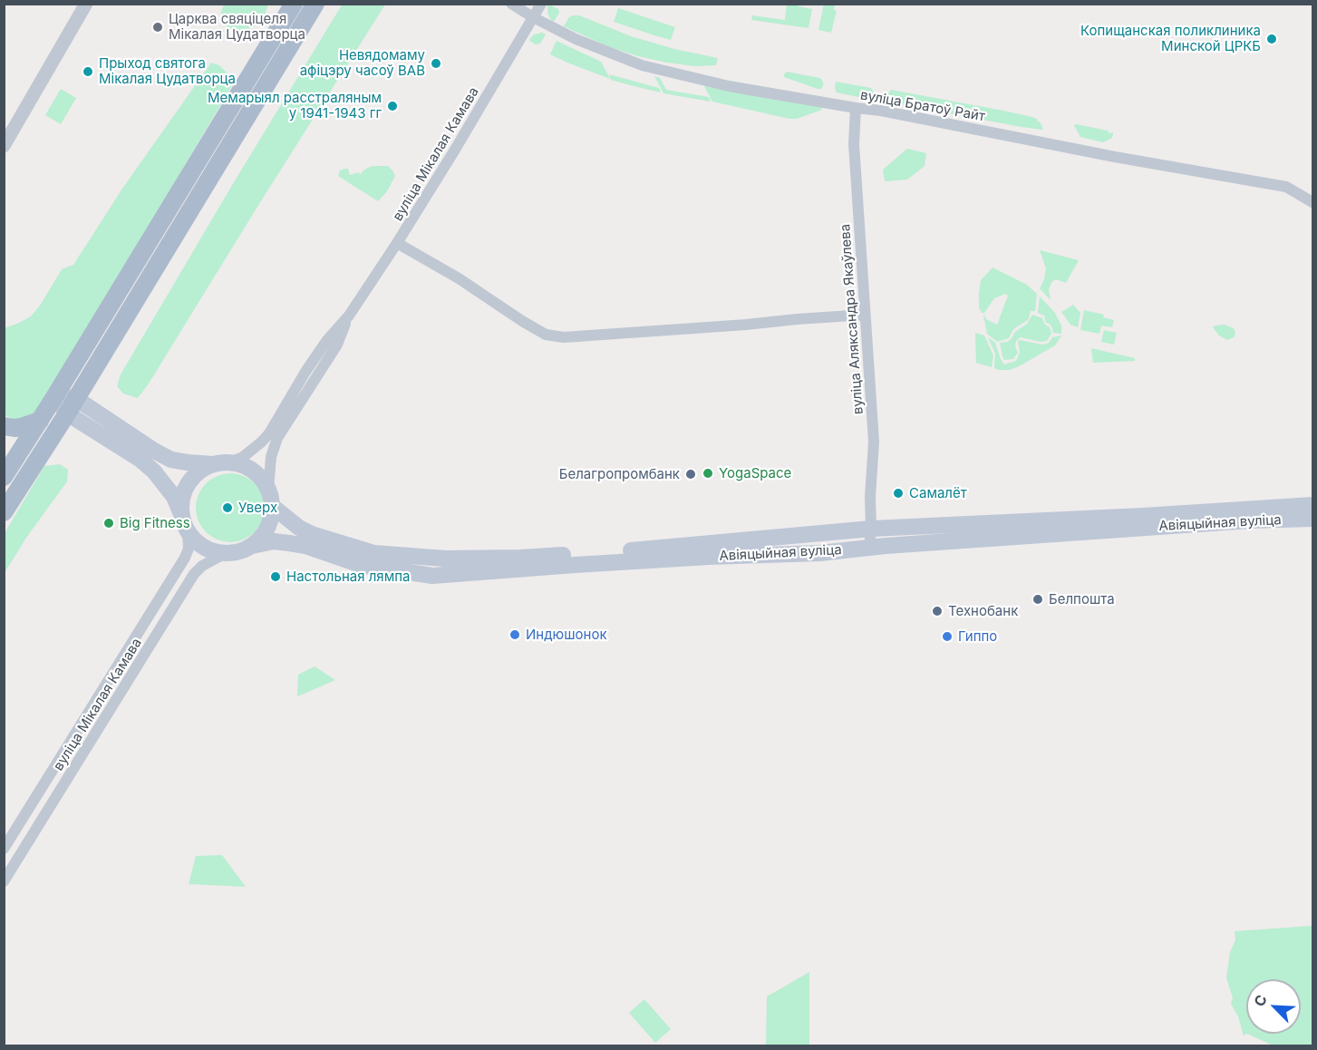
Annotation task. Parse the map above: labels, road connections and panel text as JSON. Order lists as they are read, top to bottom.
{
  "streets": {
    "main road": ["Авіяцыйная вуліца"],
    "street": ["вуліца Братоў Райт", "вуліца Мікалая Камава", "вуліца Аляксандра Якаўлева"]
  },
  "crossings": [
    ["вуліца Братоў Райт", "вуліца Мікалая Камава"],
    ["вуліца Братоў Райт", "вуліца Аляксандра Якаўлева"],
    ["вуліца Мікалая Камава", "Авіяцыйная вуліца"],
    ["вуліца Аляксандра Якаўлева", "Авіяцыйная вуліца"]
  ],
  "places": [
    "Царква свяціцеля Мікалая Цудатворца",
    "Копищанская поликлиника Минской ЦРКБ",
    "Невядомаму афіцэру часоў ВАВ",
    "Прыход святога Мікалая Цудатворца",
    "Мемарыял расстраляным у 1941-1943 гг",
    "YogaSpace",
    "Белагропромбанк",
    "Самалёт",
    "Уверх",
    "Big Fitness",
    "Настольная лямпа",
    "Белпошта",
    "Технобанк",
    "Индюшонок",
    "Гиппо"
  ],
  "north": "top left"
}
